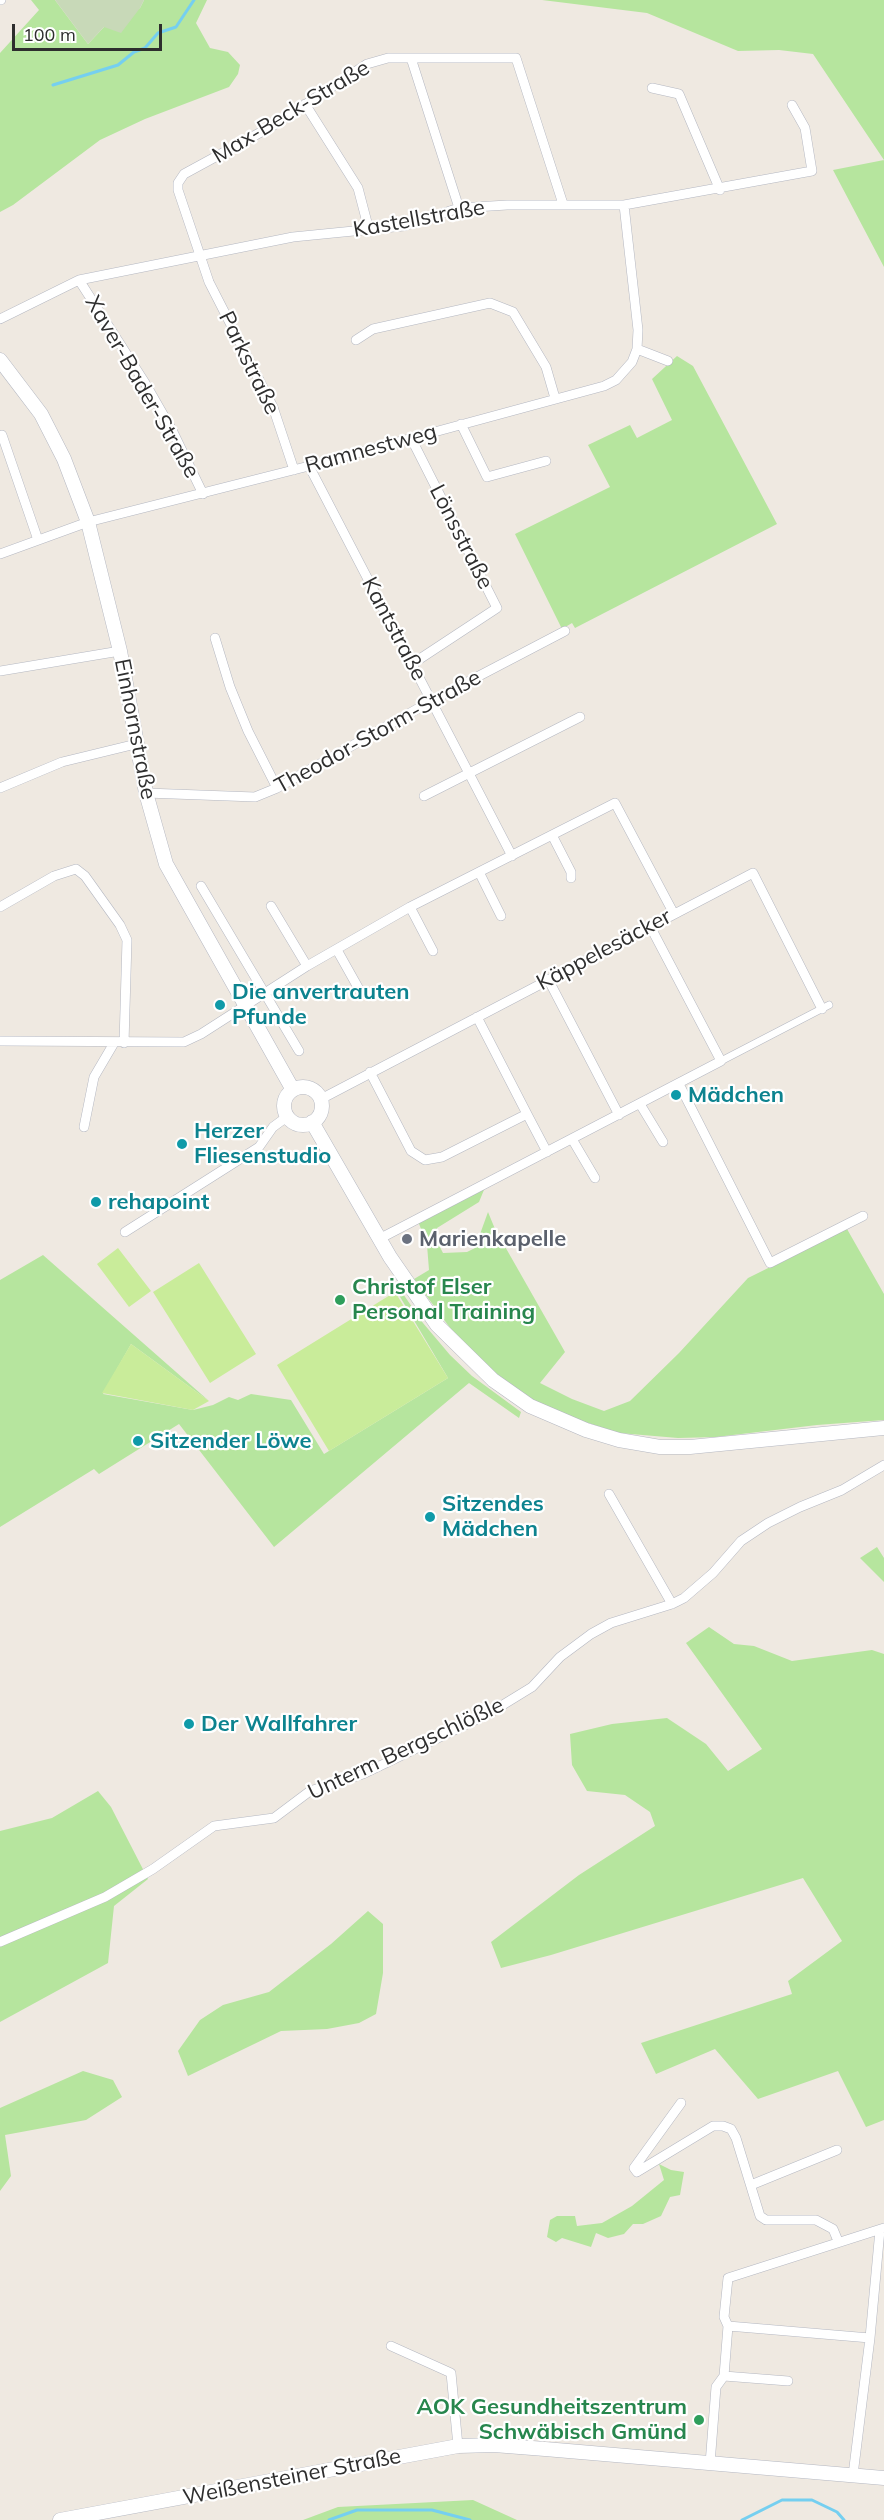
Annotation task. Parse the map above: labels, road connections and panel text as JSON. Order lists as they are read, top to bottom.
{
  "streets": {
    "main road": ["Einhornstraße", "Weißensteiner Straße"],
    "street": [
      "Max-Beck-Straße",
      "Kastellstraße",
      "Parkstraße",
      "Xaver-Bader-Straße",
      "Ramnestweg",
      "Lönsstraße",
      "Kantstraße",
      "Theodor-Storm-Straße",
      "Käppelesäcker",
      "Unterm Bergschlößle"
    ]
  },
  "crossings": [
    ["Max-Beck-Straße", "Kastellstraße"],
    ["Max-Beck-Straße", "Parkstraße"],
    ["Kastellstraße", "Parkstraße"],
    ["Kastellstraße", "Xaver-Bader-Straße"],
    ["Parkstraße", "Ramnestweg"],
    ["Xaver-Bader-Straße", "Ramnestweg"],
    ["Ramnestweg", "Lönsstraße"],
    ["Ramnestweg", "Kantstraße"],
    ["Ramnestweg", "Einhornstraße"],
    ["Lönsstraße", "Kantstraße"],
    ["Kantstraße", "Theodor-Storm-Straße"],
    ["Einhornstraße", "Theodor-Storm-Straße"],
    ["Einhornstraße", "Käppelesäcker"]
  ],
  "places": [
    "Die anvertrauten Pfunde",
    "Mädchen",
    "Herzer Fliesenstudio",
    "rehapoint",
    "Marienkapelle",
    "Christof Elser Personal Training",
    "Sitzender Löwe",
    "Sitzendes Mädchen",
    "Der Wallfahrer",
    "AOK Gesundheitszentrum Schwäbisch Gmünd"
  ],
  "scale_bar": "100 m"
}
